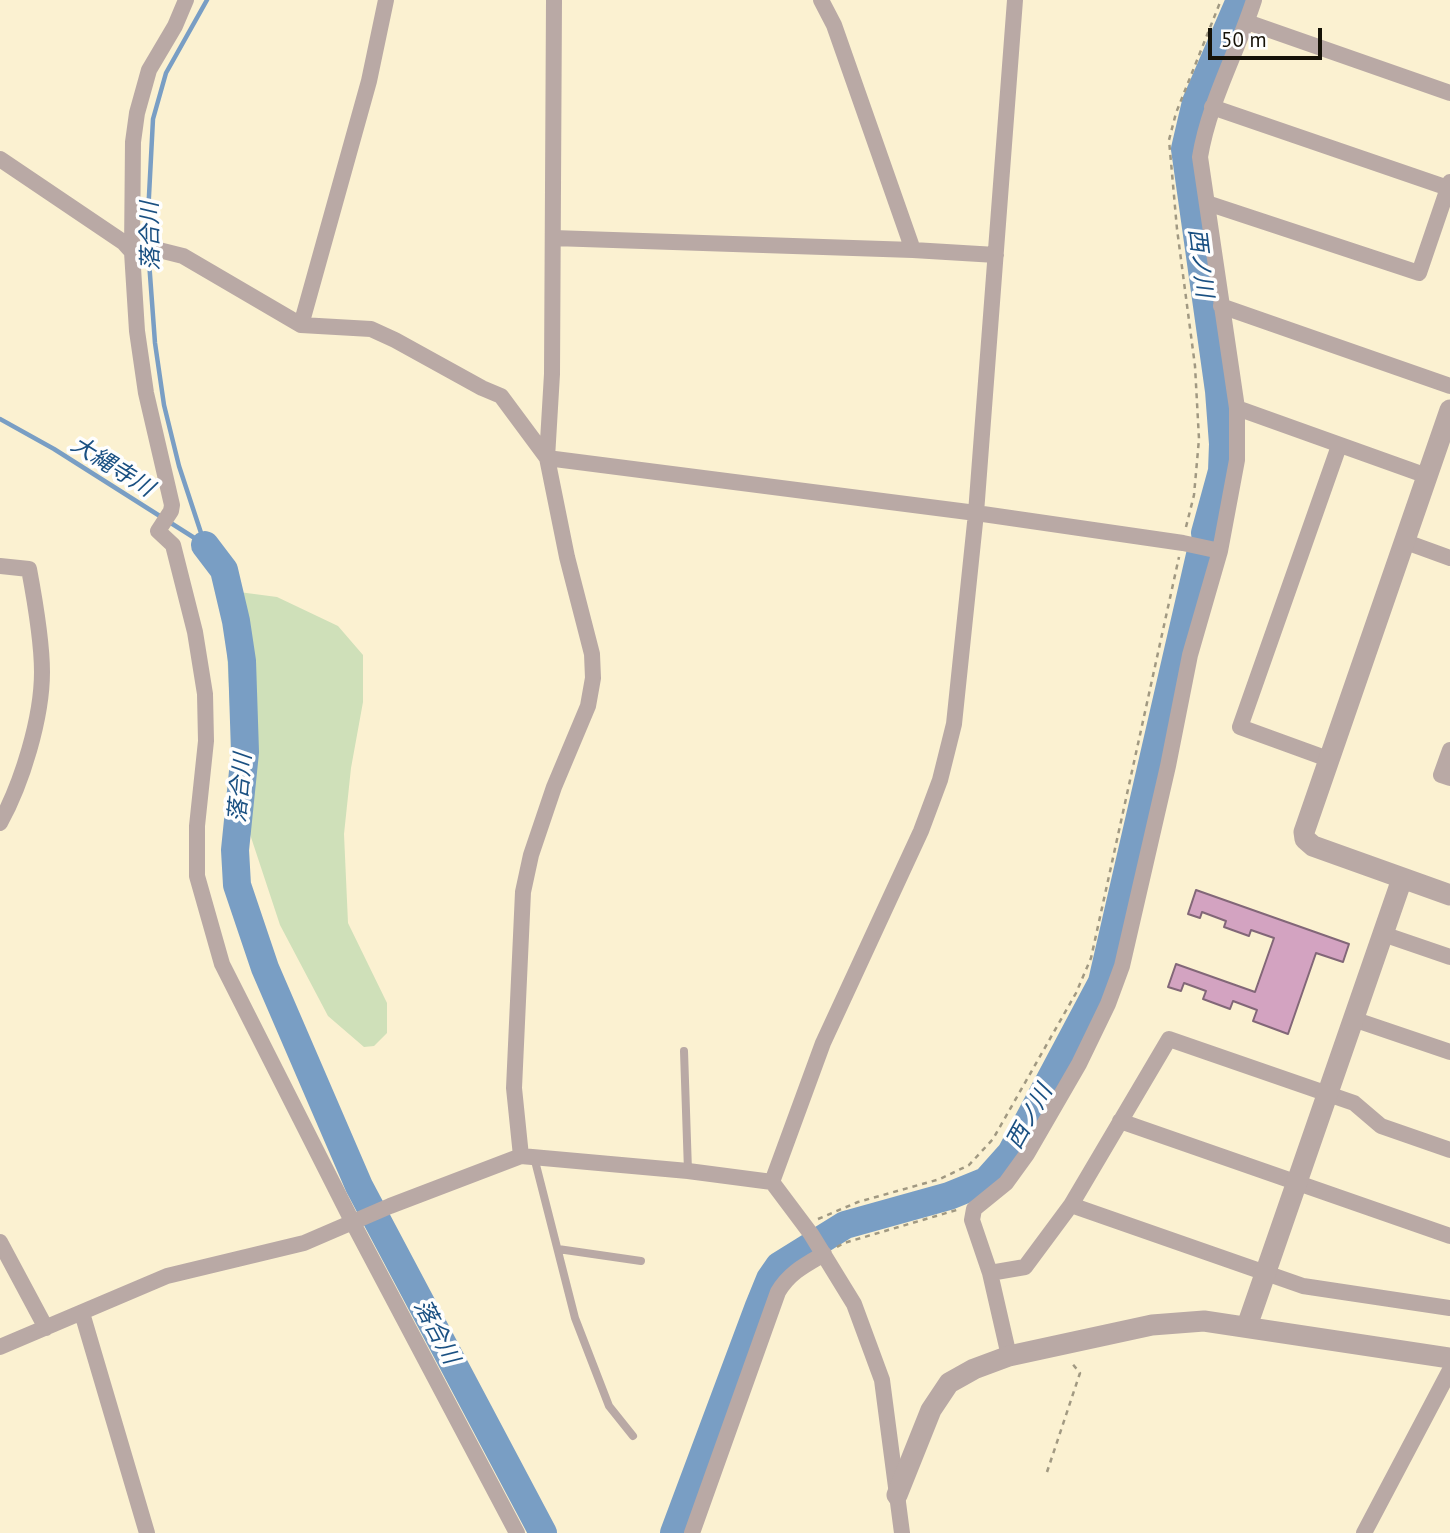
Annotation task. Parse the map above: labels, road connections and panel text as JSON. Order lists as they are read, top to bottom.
{
  "water": ["落合川", "西ノ川", "大縄寺川"],
  "scale_bar": "50 m"
}
